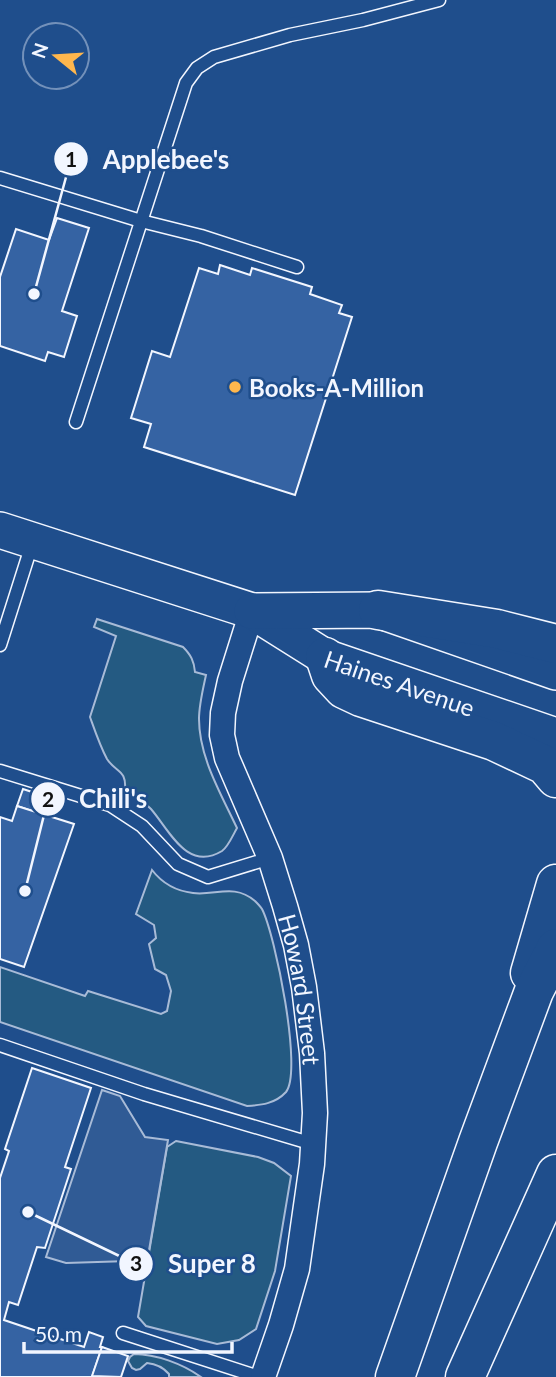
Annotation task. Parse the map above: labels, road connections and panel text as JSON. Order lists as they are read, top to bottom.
{
  "streets": {
    "main road": ["Haines Avenue"],
    "street": ["Howard Street"]
  },
  "crossings": [
    ["Haines Avenue", "Howard Street"]
  ],
  "places": [
    "Applebee's",
    "Books-A-Million",
    "Chili's",
    "Super 8"
  ],
  "scale_bar": "50 m",
  "north": "left"
}
